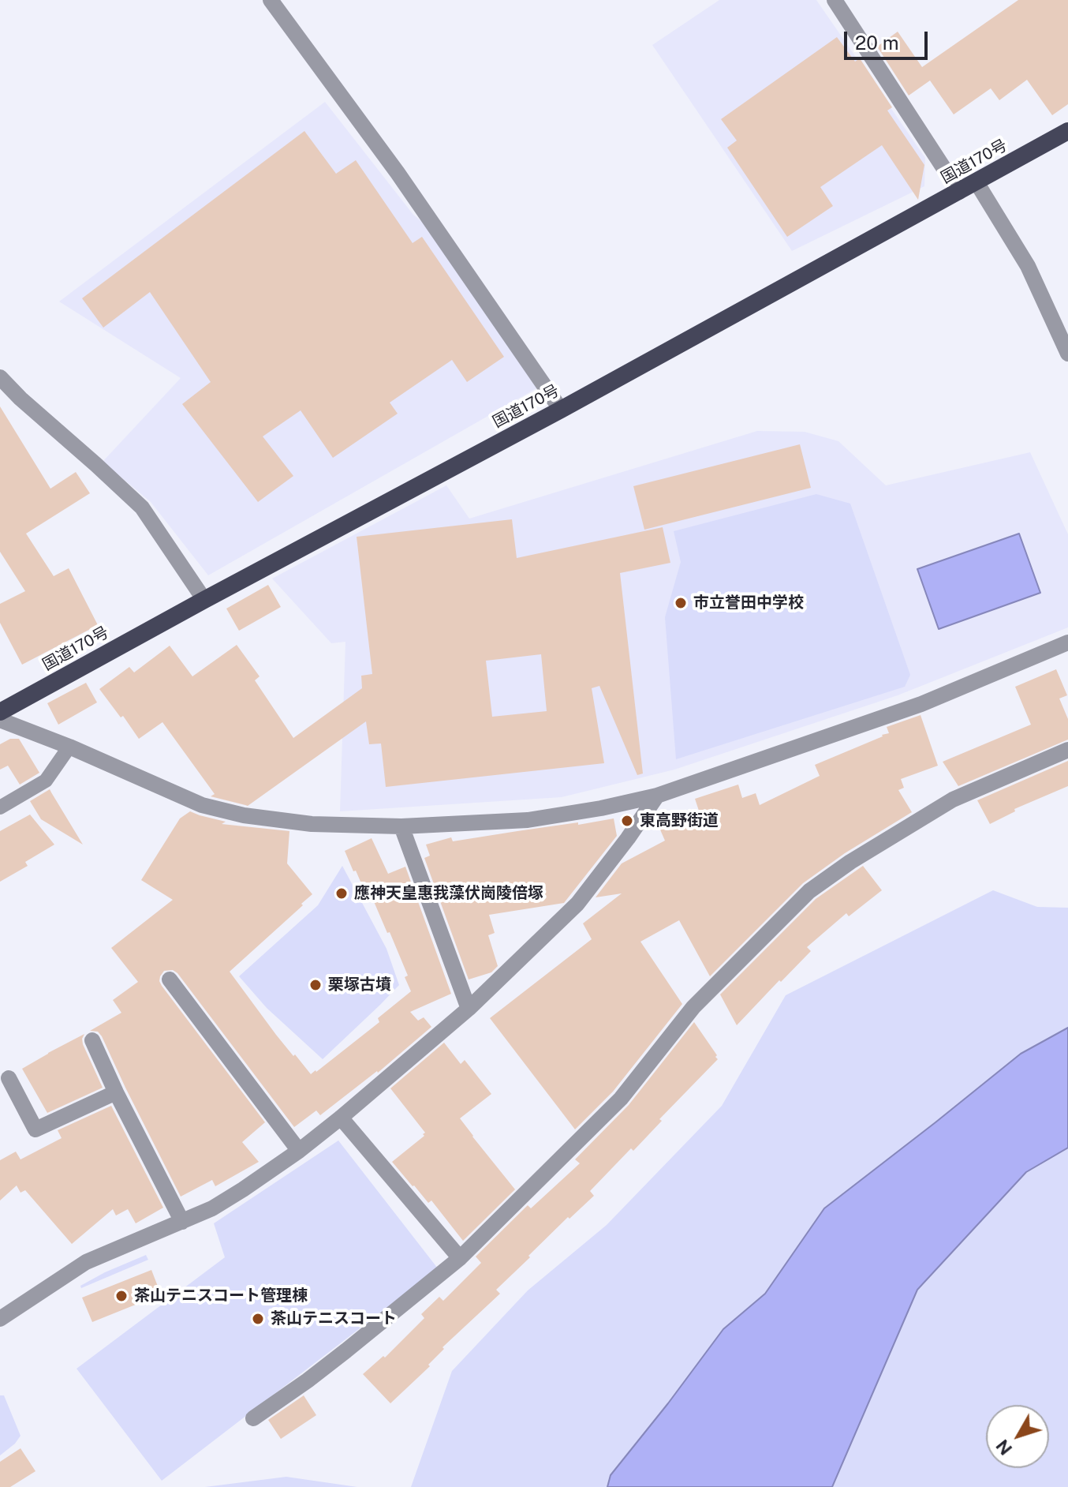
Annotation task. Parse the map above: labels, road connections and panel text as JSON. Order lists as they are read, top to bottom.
{
  "streets": {
    "highway": ["国道170号"]
  },
  "places": [
    "市立誉田中学校",
    "東高野街道",
    "應神天皇惠我藻伏崗陵倍塚",
    "栗塚古墳",
    "茶山テニスコート管理棟",
    "茶山テニスコート"
  ],
  "scale_bar": "20 m",
  "north": "bottom left"
}
